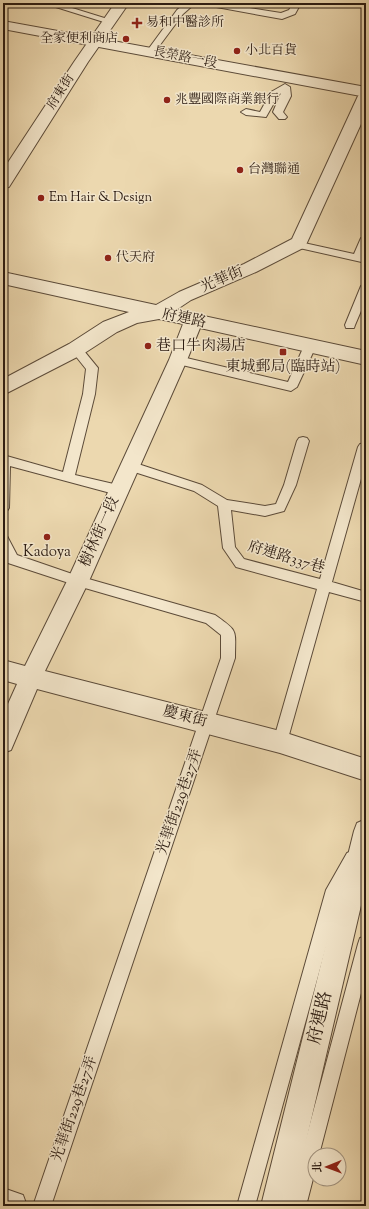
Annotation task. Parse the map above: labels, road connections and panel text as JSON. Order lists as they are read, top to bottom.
{
  "streets": {
    "street": [
      "長榮路一段",
      "府東街",
      "光華街",
      "府連路",
      "樹林街一段",
      "慶東街"
    ],
    "lane": ["府連路337巷", "光華街229巷27弄"]
  },
  "crossings": [
    ["長榮路一段", "府東街"],
    ["長榮路一段", "光華街"],
    ["光華街", "府連路"],
    ["府連路", "樹林街一段"],
    ["樹林街一段", "慶東街"],
    ["樹林街一段", "光華街229巷27弄"],
    ["慶東街", "光華街229巷27弄"]
  ],
  "places": {
    "health": ["易和中醫診所"],
    "other": [
      "全家便利商店",
      "小北百貨",
      "兆豐國際商業銀行",
      "台灣聯通",
      "Em Hair & Design",
      "代天府",
      "巷口牛肉湯店",
      "Kadoya"
    ],
    "transit": ["東城郵局(臨時站)"]
  },
  "north": "left"
}
